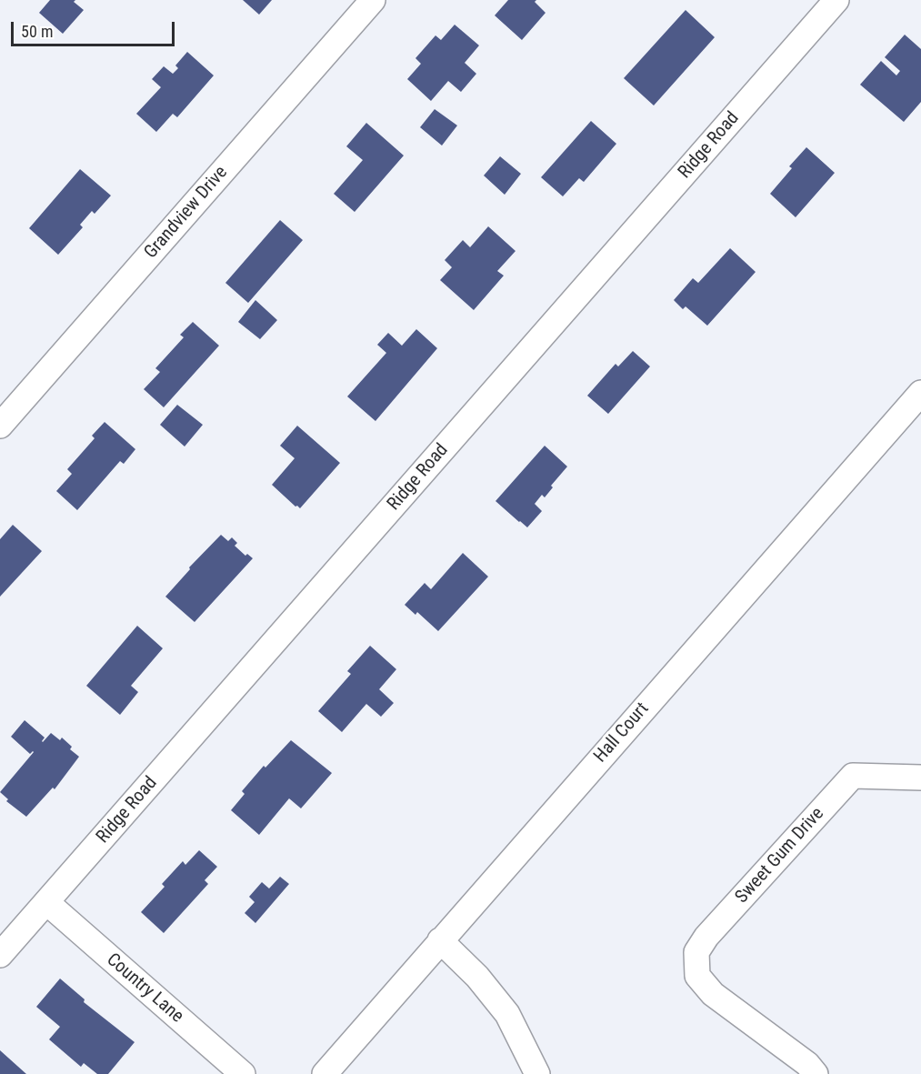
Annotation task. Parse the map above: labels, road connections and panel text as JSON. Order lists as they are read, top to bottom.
{
  "streets": {
    "street": [
      "Ridge Road",
      "Grandview Drive",
      "Hall Court",
      "Sweet Gum Drive",
      "Country Lane"
    ]
  },
  "crossings": [
    ["Ridge Road", "Country Lane"]
  ],
  "scale_bar": "50 m"
}
